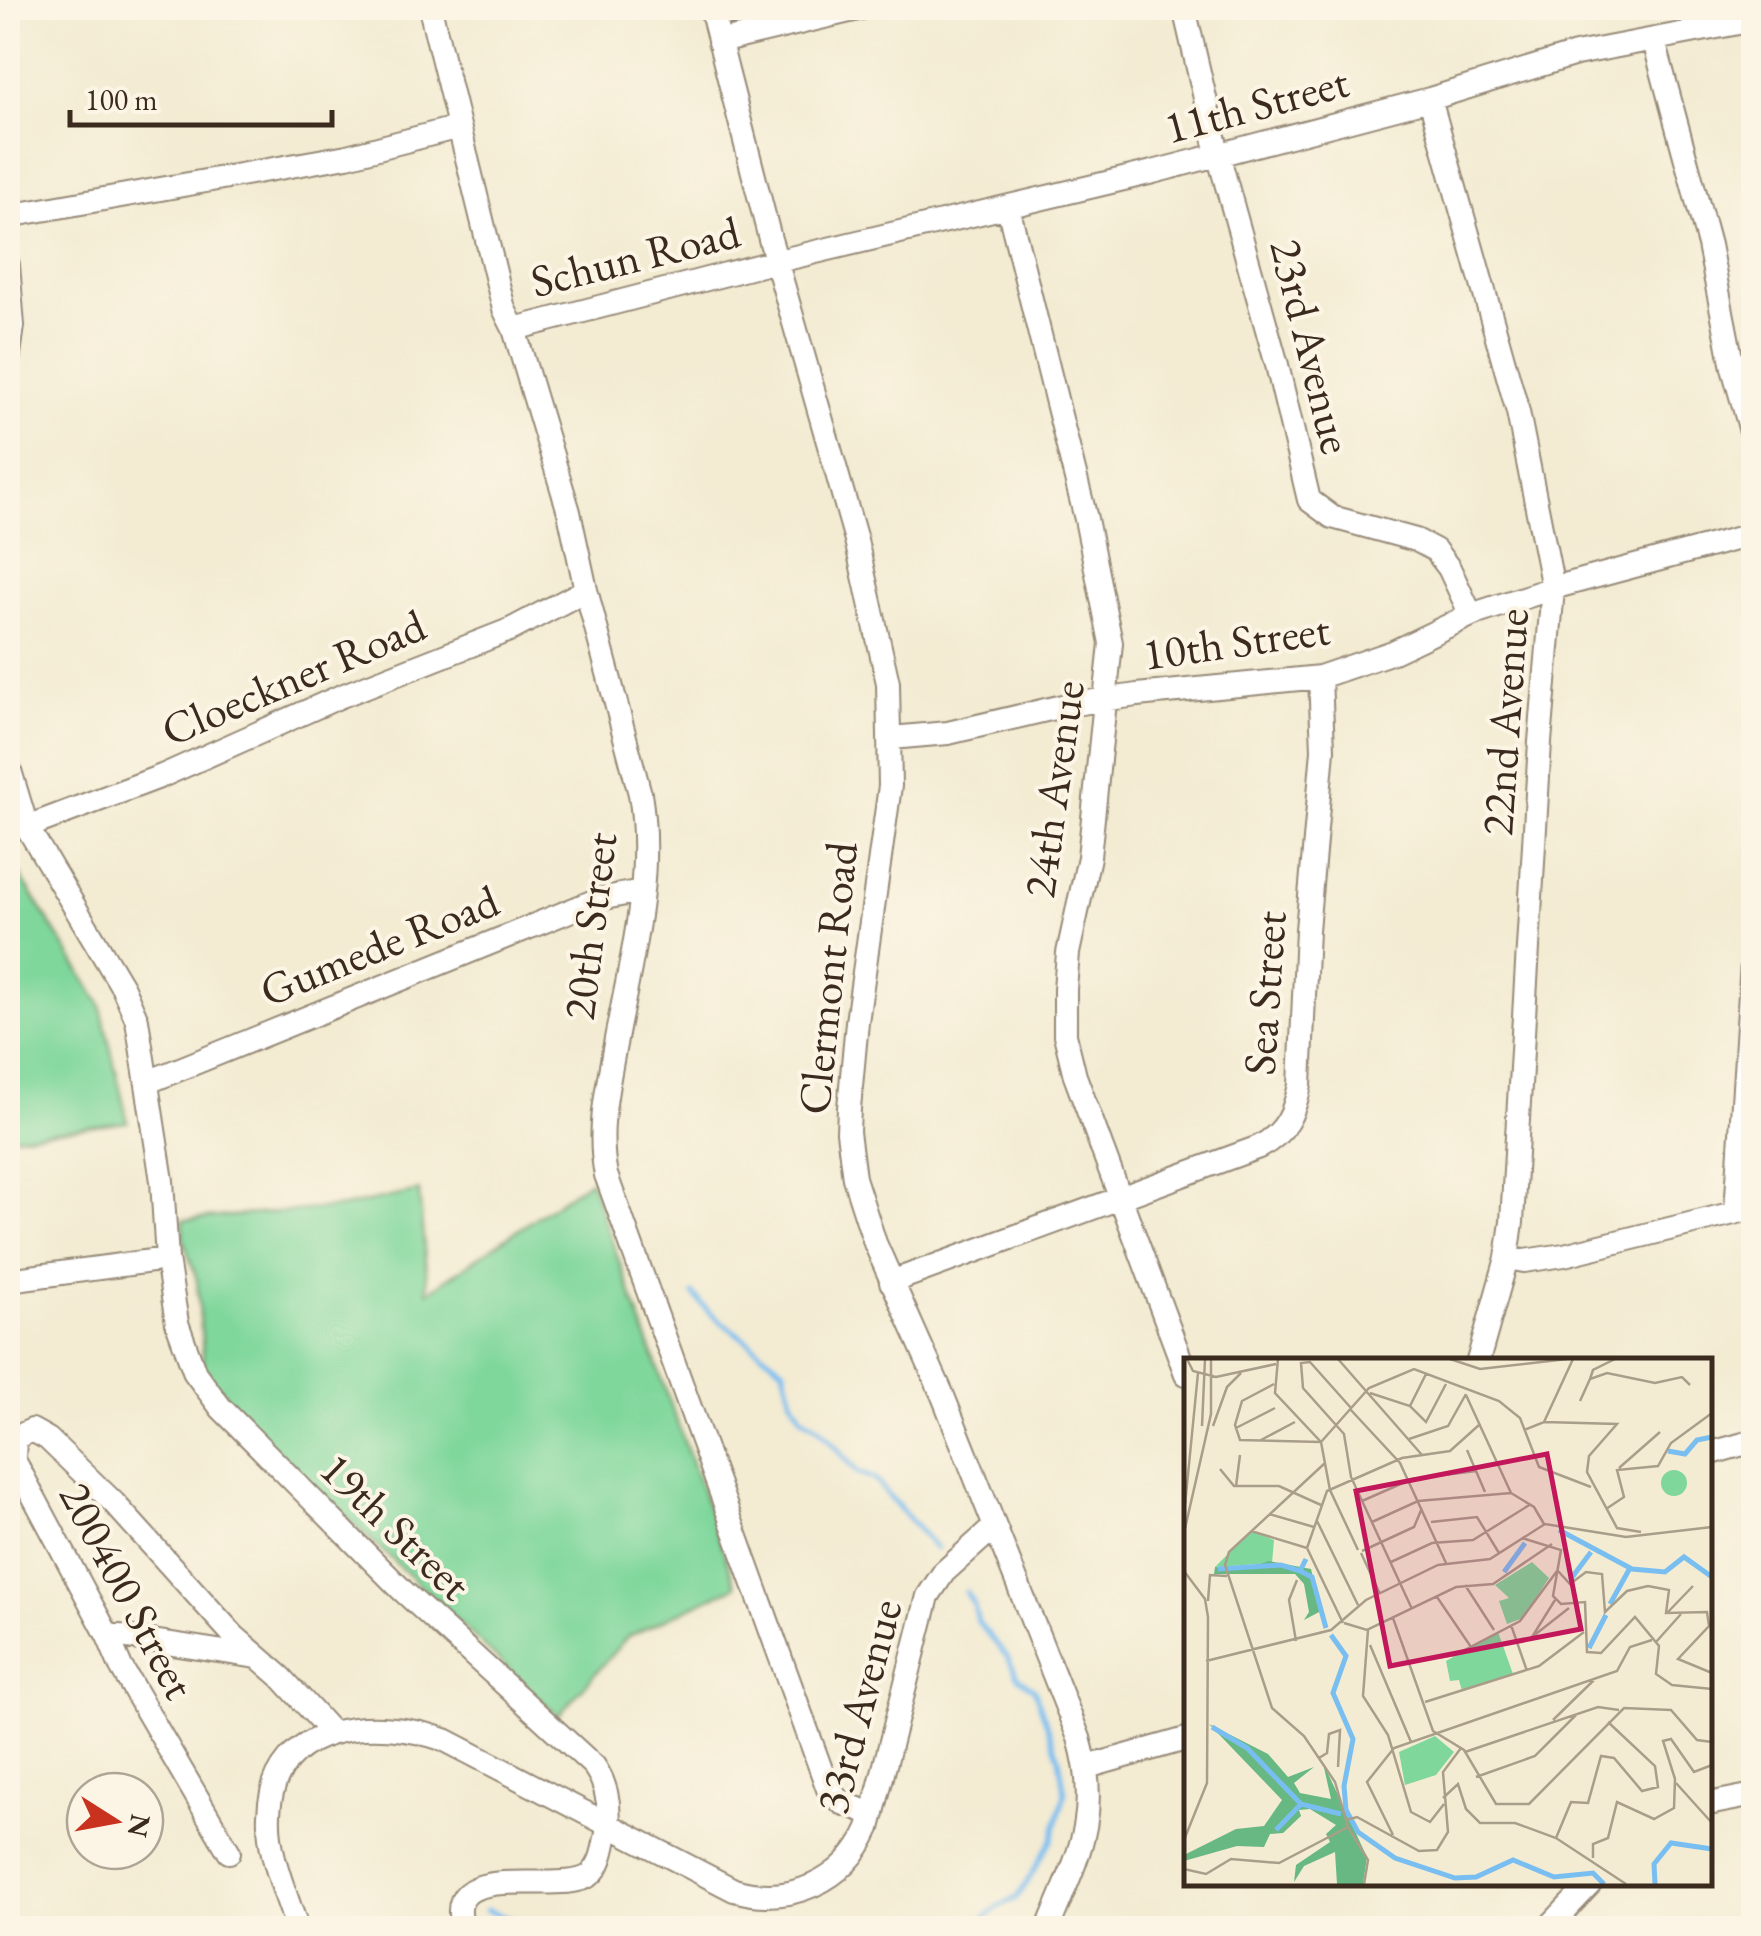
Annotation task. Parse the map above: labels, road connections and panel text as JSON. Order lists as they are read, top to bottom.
{
  "streets": {
    "street": [
      "11th Street",
      "Schun Road",
      "23rd Avenue",
      "10th Street",
      "Cloeckner Road",
      "22nd Avenue",
      "24th Avenue",
      "20th Street",
      "Gumede Road",
      "Clermont Road",
      "Sea Street",
      "19th Street",
      "200400 Street",
      "33rd Avenue"
    ]
  },
  "crossings": [
    ["11th Street", "Schun Road"],
    ["11th Street", "23rd Avenue"],
    ["11th Street", "22nd Avenue"],
    ["11th Street", "24th Avenue"],
    ["11th Street", "Clermont Road"],
    ["Schun Road", "20th Street"],
    ["Schun Road", "Clermont Road"],
    ["23rd Avenue", "10th Street"],
    ["10th Street", "22nd Avenue"],
    ["10th Street", "24th Avenue"],
    ["10th Street", "Clermont Road"],
    ["10th Street", "Sea Street"],
    ["Cloeckner Road", "20th Street"],
    ["Cloeckner Road", "19th Street"],
    ["24th Avenue", "Sea Street"],
    ["20th Street", "Gumede Road"],
    ["20th Street", "33rd Avenue"],
    ["Gumede Road", "19th Street"],
    ["Clermont Road", "Sea Street"],
    ["Clermont Road", "33rd Avenue"],
    ["19th Street", "33rd Avenue"],
    ["200400 Street", "33rd Avenue"]
  ],
  "scale_bar": "100 m",
  "north": "right"
}
